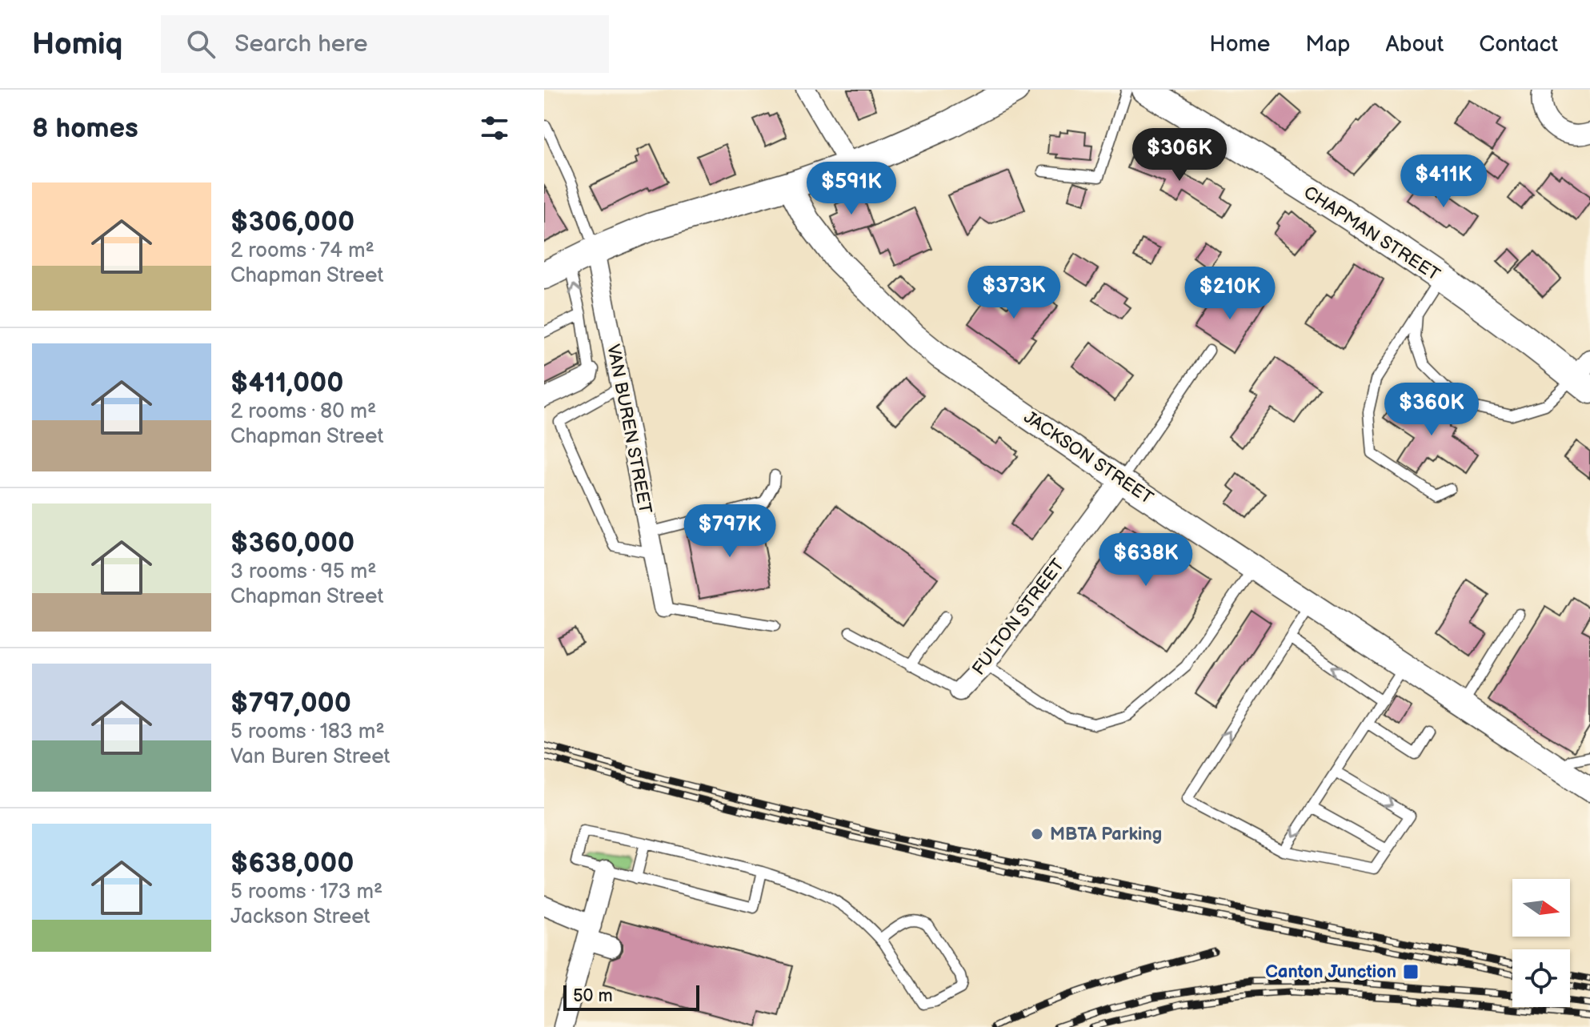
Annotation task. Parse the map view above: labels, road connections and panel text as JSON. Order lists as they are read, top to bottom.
{
  "streets": {
    "main road": ["CHAPMAN STREET"],
    "street": ["VAN BUREN STREET", "JACKSON STREET", "FULTON STREET"]
  },
  "crossings": [
    ["JACKSON STREET", "FULTON STREET"]
  ],
  "places": {
    "other": ["MBTA Parking"],
    "transit": ["Canton Junction"]
  },
  "scale_bar": "50 m",
  "north": "right",
  "page": {
    "header": "Homiq",
    "search": "Search here",
    "nav": [
      "Home",
      "Map",
      "About",
      "Contact"
    ],
    "heading": "8 homes",
    "price": [
      "$306K",
      "$411K",
      "$591K",
      "$373K",
      "$210K",
      "$360K",
      "$797K",
      "$638K"
    ],
    "list": [
      {
        "name": "$306,000",
        "note": "2 rooms · 74 m² · Chapman Street"
      },
      {
        "name": "$411,000",
        "note": "2 rooms · 80 m² · Chapman Street"
      },
      {
        "name": "$360,000",
        "note": "3 rooms · 95 m² · Chapman Street"
      },
      {
        "name": "$797,000",
        "note": "5 rooms · 183 m² · Van Buren Street"
      },
      {
        "name": "$638,000",
        "note": "5 rooms · 173 m² · Jackson Street"
      }
    ],
    "scale": "50 m"
  }
}
